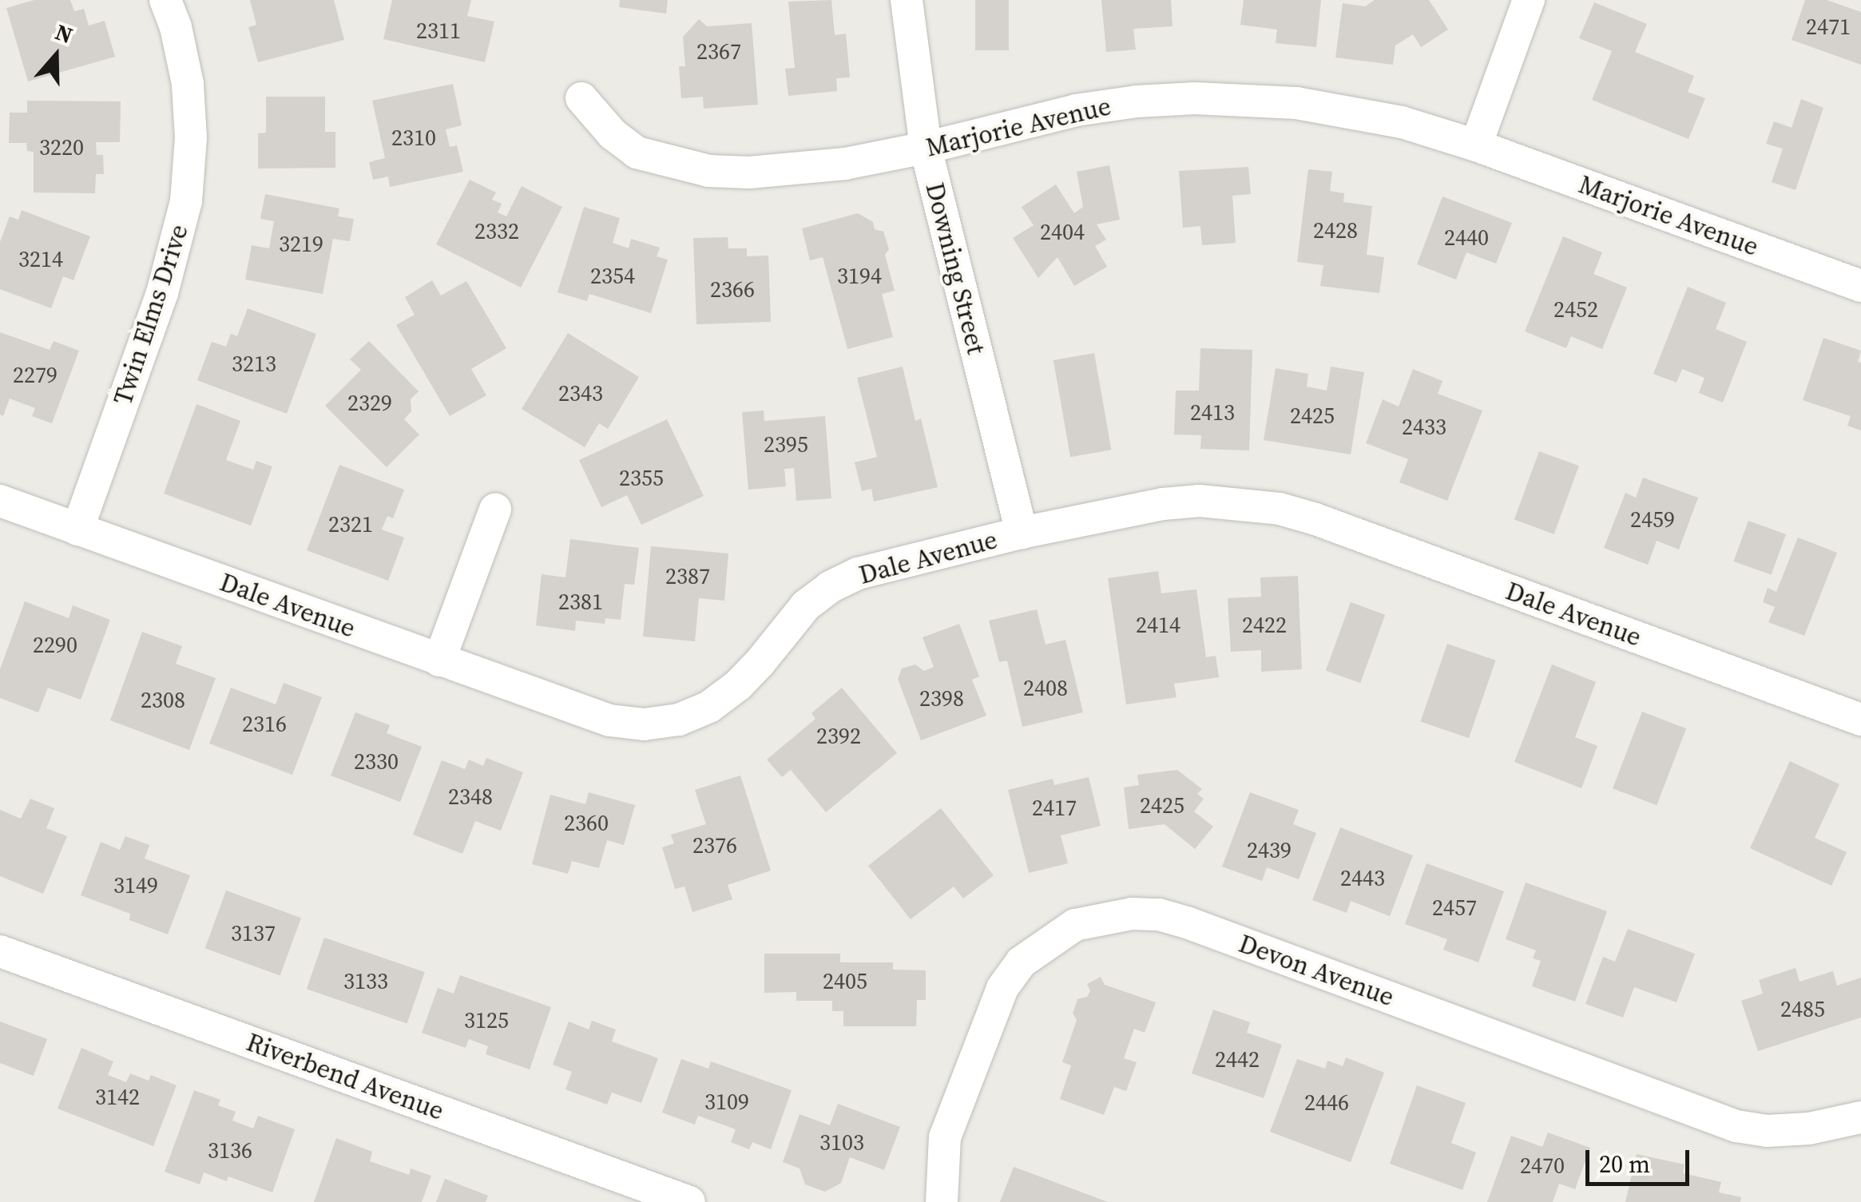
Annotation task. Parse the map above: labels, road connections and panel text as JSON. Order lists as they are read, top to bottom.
{
  "streets": {
    "street": [
      "Marjorie Avenue",
      "Downing Street",
      "Twin Elms Drive",
      "Dale Avenue",
      "Devon Avenue",
      "Riverbend Avenue"
    ]
  },
  "crossings": [
    ["Marjorie Avenue", "Downing Street"],
    ["Downing Street", "Dale Avenue"],
    ["Twin Elms Drive", "Dale Avenue"]
  ],
  "house_numbers": [
    "2471",
    "2311",
    "2367",
    "2310",
    "3220",
    "2428",
    "2332",
    "2404",
    "2440",
    "3219",
    "3214",
    "2354",
    "3194",
    "2366",
    "2452",
    "3213",
    "2279",
    "2343",
    "2329",
    "2413",
    "2425",
    "2433",
    "2395",
    "2355",
    "2459",
    "2321",
    "2387",
    "2381",
    "2414",
    "2422",
    "2290",
    "2408",
    "2398",
    "2308",
    "2316",
    "2392",
    "2330",
    "2348",
    "2425",
    "2417",
    "2360",
    "2376",
    "2439",
    "2443",
    "3149",
    "2457",
    "3137",
    "3133",
    "2405",
    "2485",
    "3125",
    "2442",
    "3142",
    "3109",
    "2446",
    "3103",
    "3136",
    "2470"
  ],
  "scale_bar": "20 m",
  "north": "top"
}
